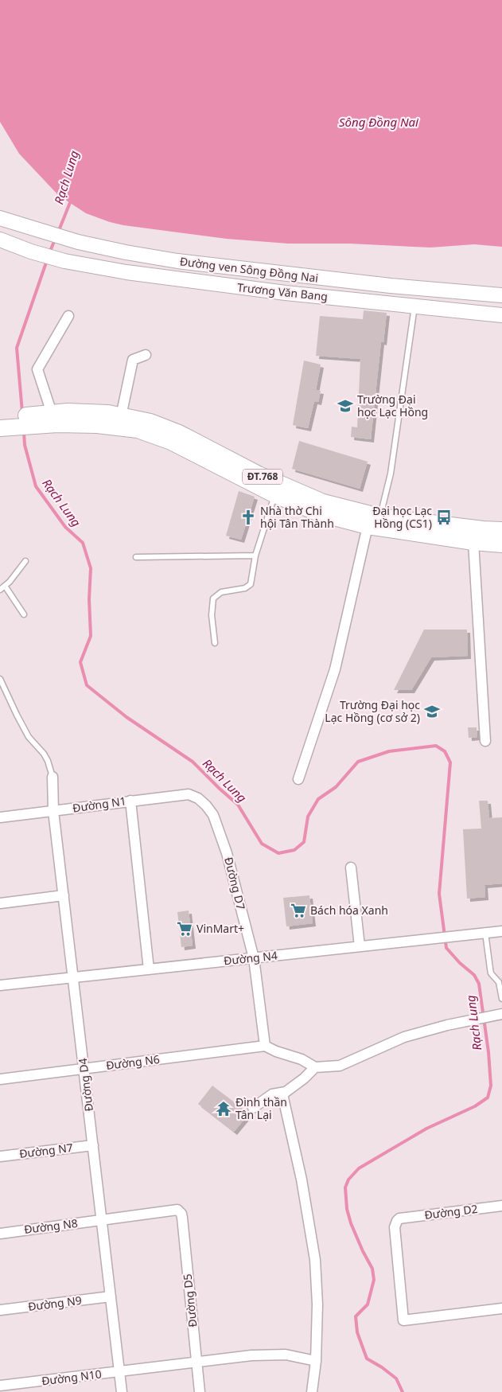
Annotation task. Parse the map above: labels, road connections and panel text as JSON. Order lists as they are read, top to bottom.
{
  "streets": {
    "main road": ["Đường ven Sông Đồng Nai", "Trương Văn Bang", "ĐT.768"],
    "street": [
      "Đường N1",
      "Đường D7",
      "Đường N4",
      "Đường N6",
      "Đường D4",
      "Đường N7",
      "Đường D2",
      "Đường N8",
      "Đường D5",
      "Đường N9",
      "Đường N10"
    ]
  },
  "crossings": [
    ["Đường N1", "Đường D7"],
    ["Đường N1", "Đường D4"],
    ["Đường D7", "Đường N4"],
    ["Đường D7", "Đường N6"],
    ["Đường N4", "Đường D4"],
    ["Đường N6", "Đường D4"],
    ["Đường D4", "Đường N7"],
    ["Đường D4", "Đường N8"],
    ["Đường D4", "Đường N9"],
    ["Đường D4", "Đường N10"],
    ["Đường N8", "Đường D5"],
    ["Đường D5", "Đường N10"]
  ],
  "water": ["Sông Đồng Nai", "Rạch Lung"],
  "places": {
    "school or university": ["Trường Đại học Lạc Hồng", "Trường Đại học Lạc Hồng (cơ sở 2)"],
    "church": ["Nhà thờ Chi hội Tân Thành"],
    "bus stop": ["Đại học Lạc Hồng (CS1)"],
    "supermarket": ["Bách hóa Xanh", "VinMart+"],
    "temple": ["Đình thần Tân Lại"]
  }
}
